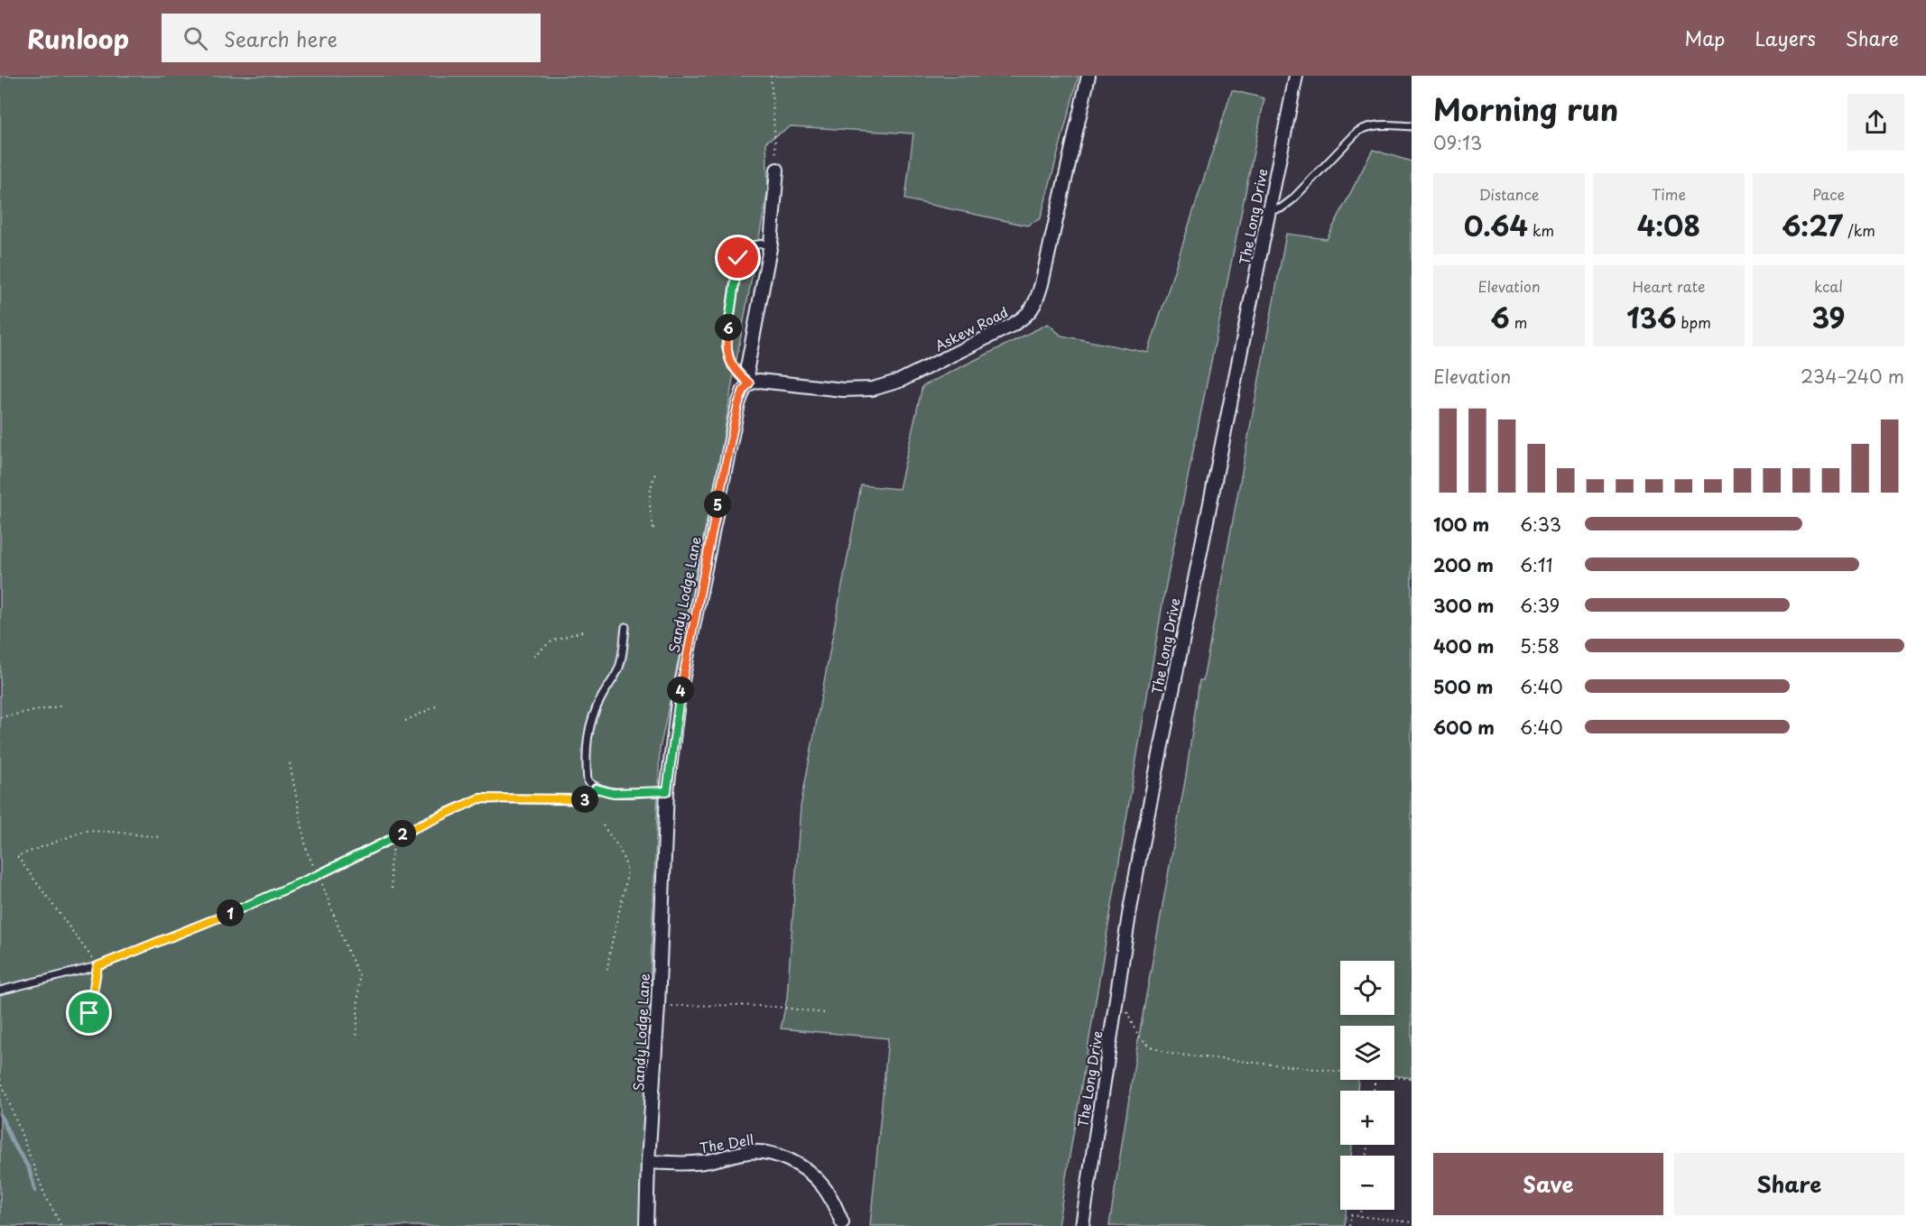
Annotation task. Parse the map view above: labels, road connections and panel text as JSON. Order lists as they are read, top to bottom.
{
  "streets": {
    "street": [
      "The Long Drive",
      "Askew Road",
      "Sandy Lodge Lane",
      "The Dell"
    ]
  },
  "crossings": [
    ["Askew Road", "Sandy Lodge Lane"],
    ["Sandy Lodge Lane", "The Dell"]
  ],
  "page": {
    "header": "Runloop",
    "search": "Search here",
    "nav": ["Map", "Layers", "Share"],
    "heading": ["Morning run", "09:13"],
    "stats": [
      ["Distance", "0.64 km"],
      ["Time", "4:08"],
      ["Pace", "6:27 /km"],
      ["Elevation", "6 m"],
      ["Heart rate", "136 bpm"],
      ["kcal", "39"]
    ],
    "pins": [
      "6",
      "5",
      "4",
      "3",
      "2",
      "1"
    ],
    "chart": ["Elevation", "234–240 m"],
    "list": [
      {
        "name": "100 m",
        "note": "6:33"
      },
      {
        "name": "200 m",
        "note": "6:11"
      },
      {
        "name": "300 m",
        "note": "6:39"
      },
      {
        "name": "400 m",
        "note": "5:58"
      },
      {
        "name": "500 m",
        "note": "6:40"
      },
      {
        "name": "600 m",
        "note": "6:40"
      }
    ],
    "map_buttons": ["+", "−"],
    "buttons": ["Save", "Share"]
  }
}
